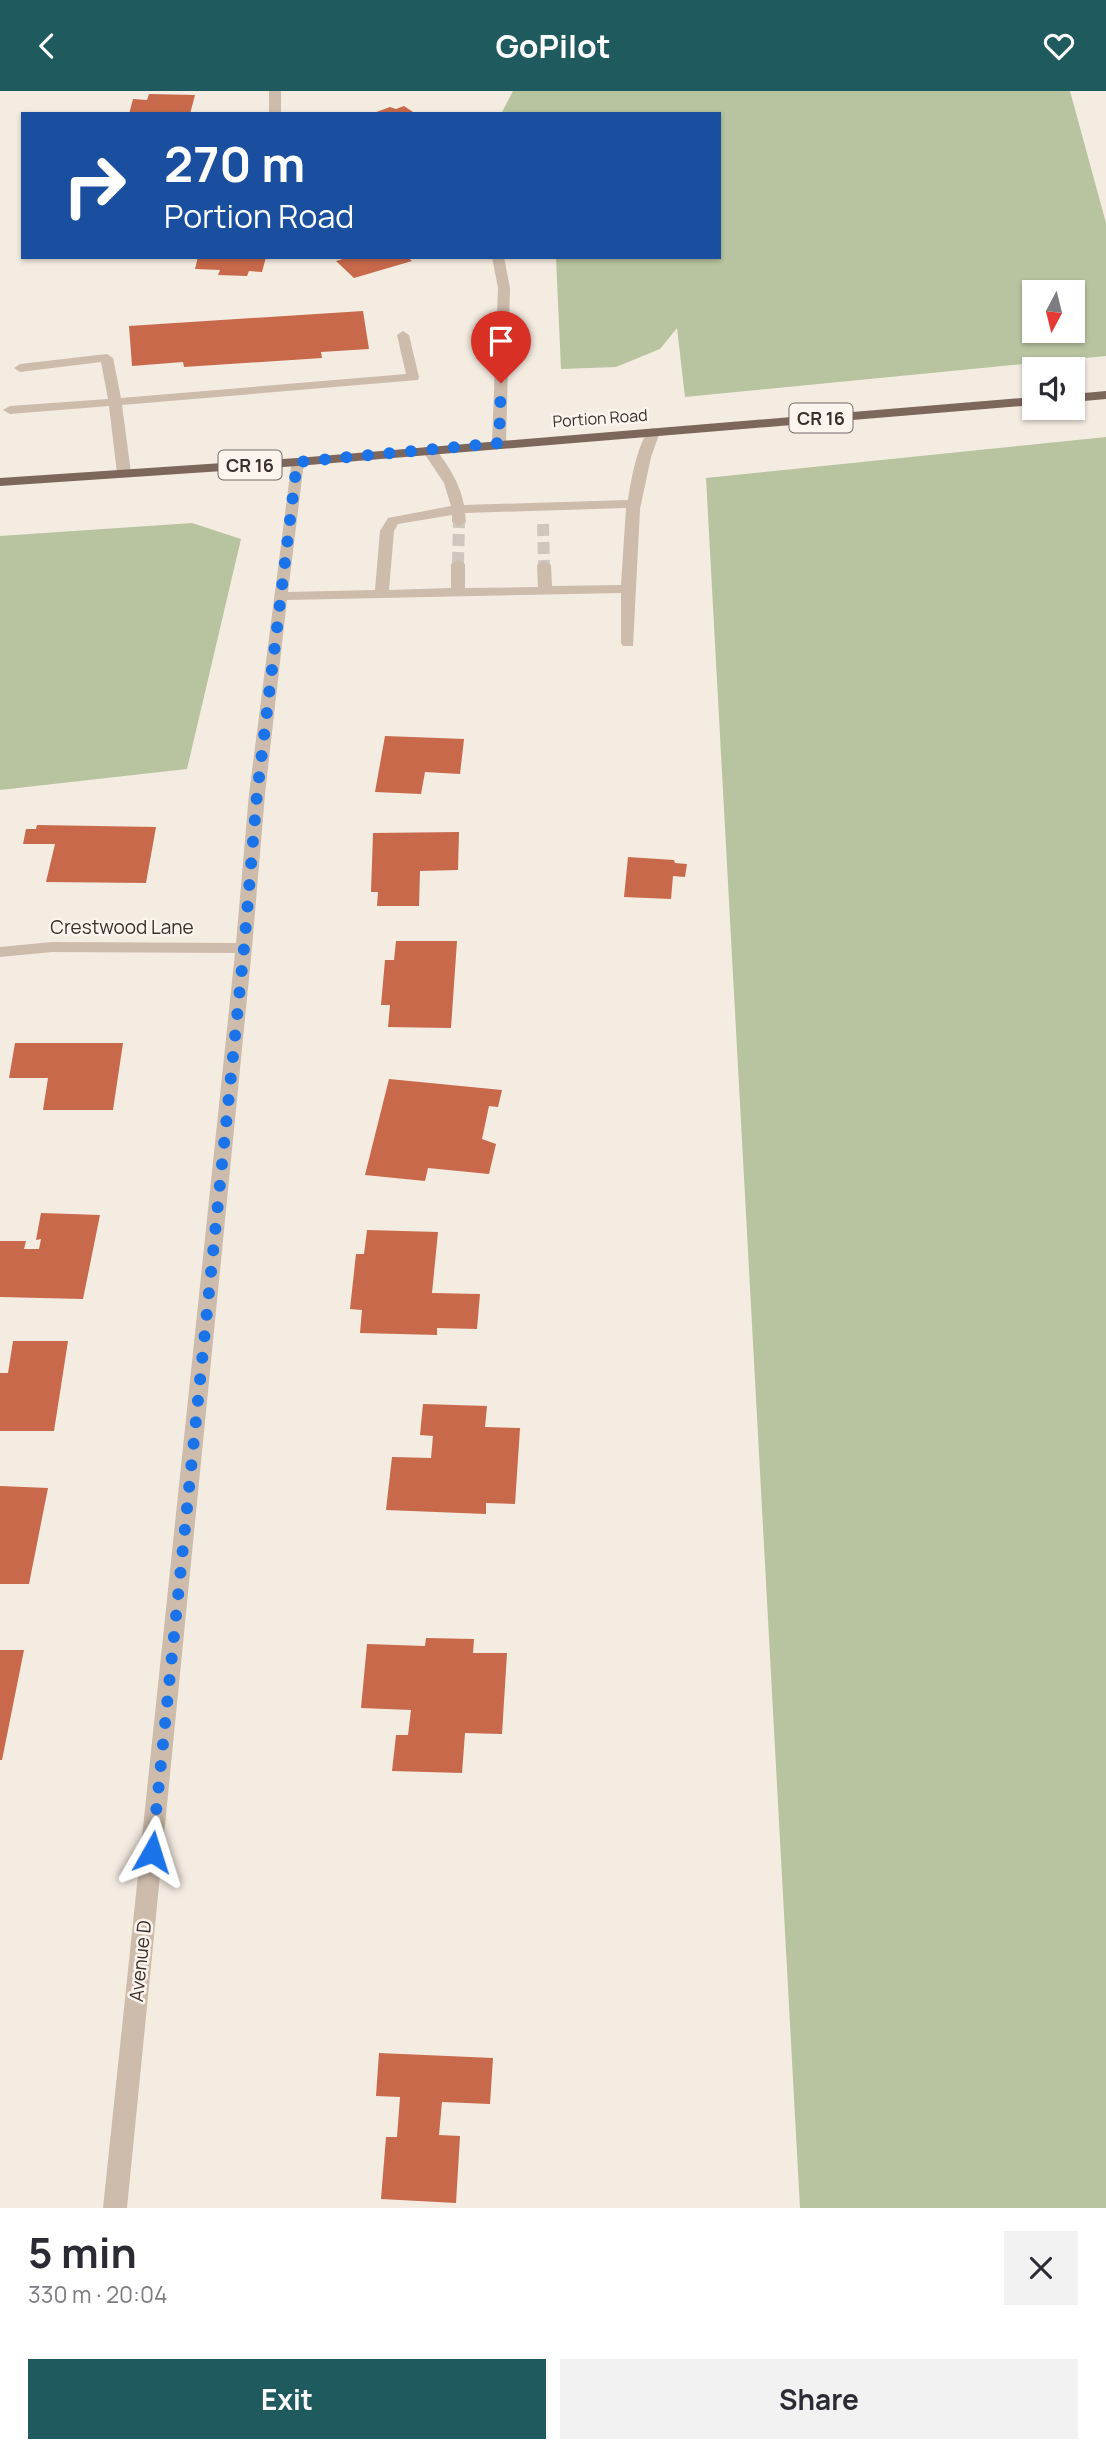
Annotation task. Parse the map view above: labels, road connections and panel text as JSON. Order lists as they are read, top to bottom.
{
  "streets": {
    "main road": ["Portion Road", "CR 16"],
    "street": ["Crestwood Lane", "Avenue D"]
  },
  "crossings": [
    ["Portion Road", "Avenue D"],
    ["Crestwood Lane", "Avenue D"]
  ],
  "north": "bottom",
  "page": {
    "header": "GoPilot",
    "turn": ["270 m", "Portion Road"],
    "heading": ["5 min", "330 m · 20:04"],
    "buttons": ["Exit", "Share"]
  }
}
